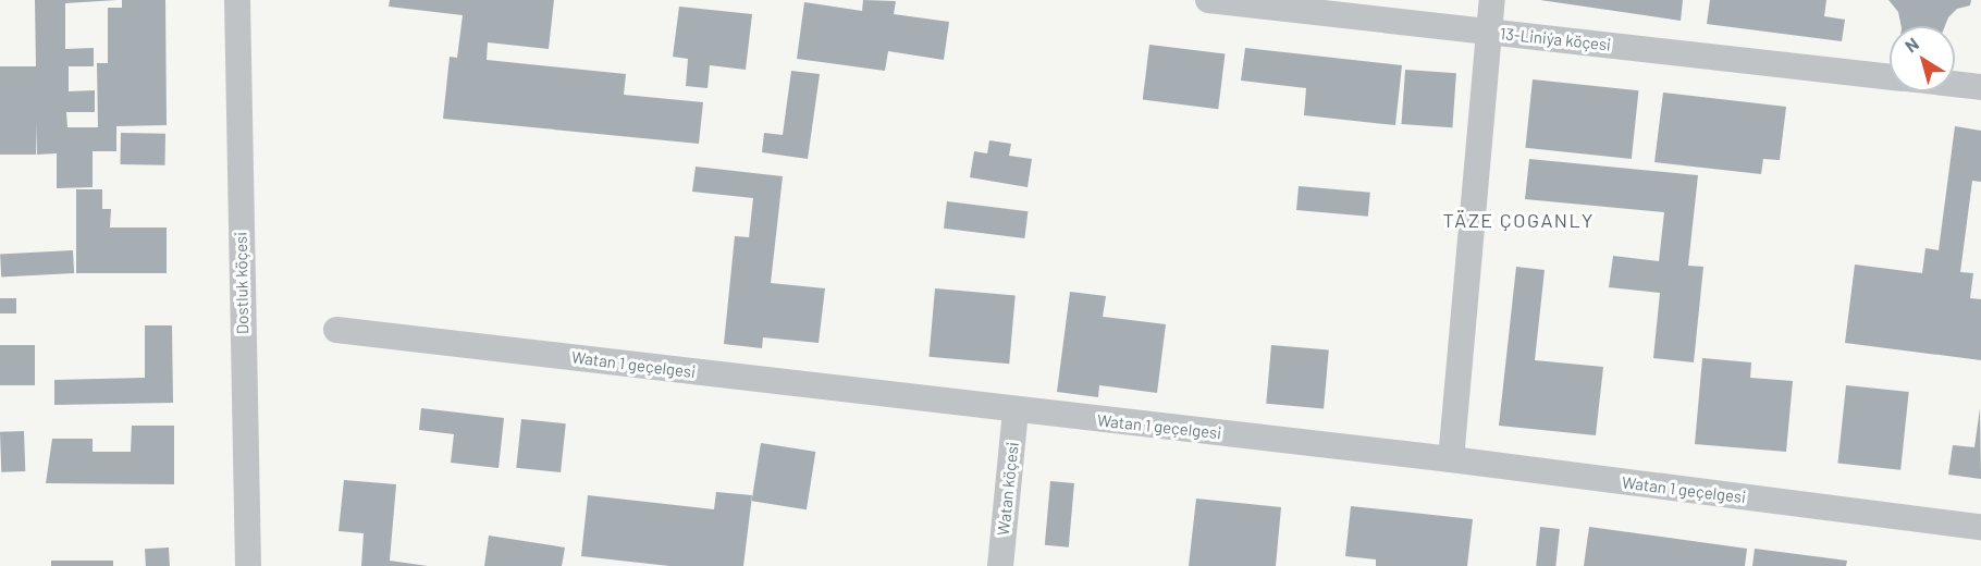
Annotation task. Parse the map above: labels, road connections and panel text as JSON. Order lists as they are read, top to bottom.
{
  "streets": {
    "street": [
      "13-Liniýa köçesi",
      "Dostluk köçesi",
      "Watan 1 geçelgesi",
      "Watan köçesi"
    ]
  },
  "crossings": [
    ["Watan 1 geçelgesi", "Watan köçesi"]
  ],
  "districts": ["TÄZE ÇOGANLY"],
  "north": "top left"
}
